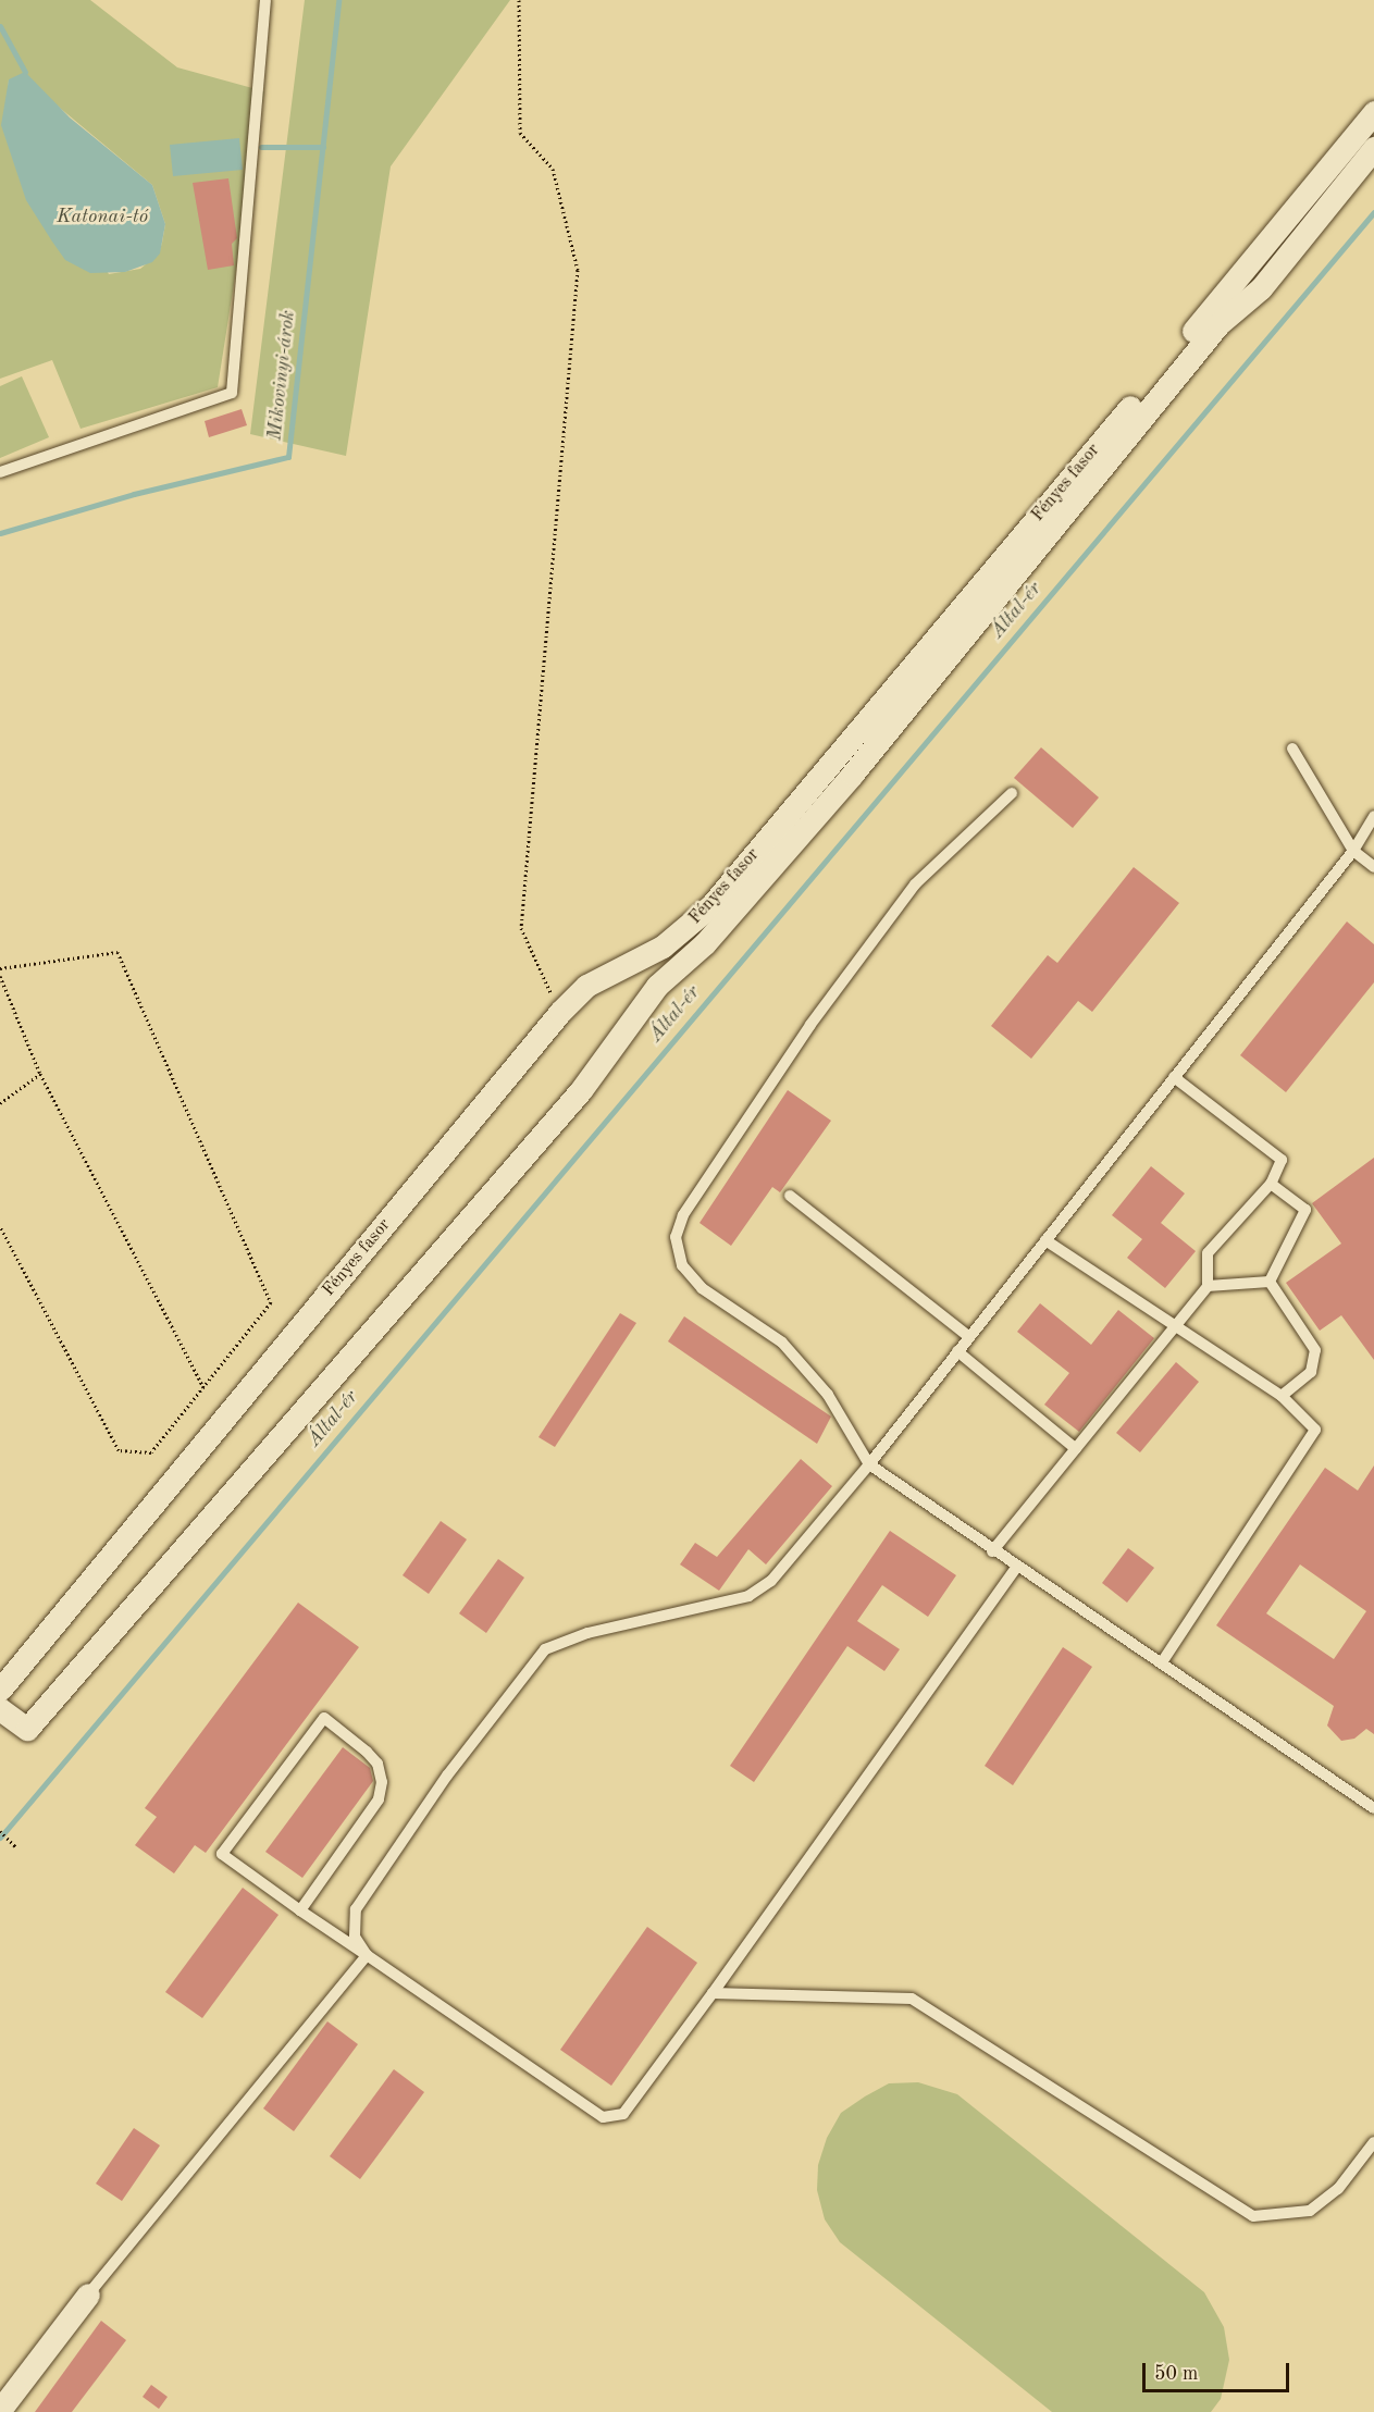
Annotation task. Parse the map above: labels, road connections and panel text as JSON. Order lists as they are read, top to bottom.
{
  "streets": {
    "street": ["Fényes fasor"]
  },
  "water": ["Katonai-tó", "Mikovinyi-árok", "Által-ér"],
  "scale_bar": "50 m"
}
